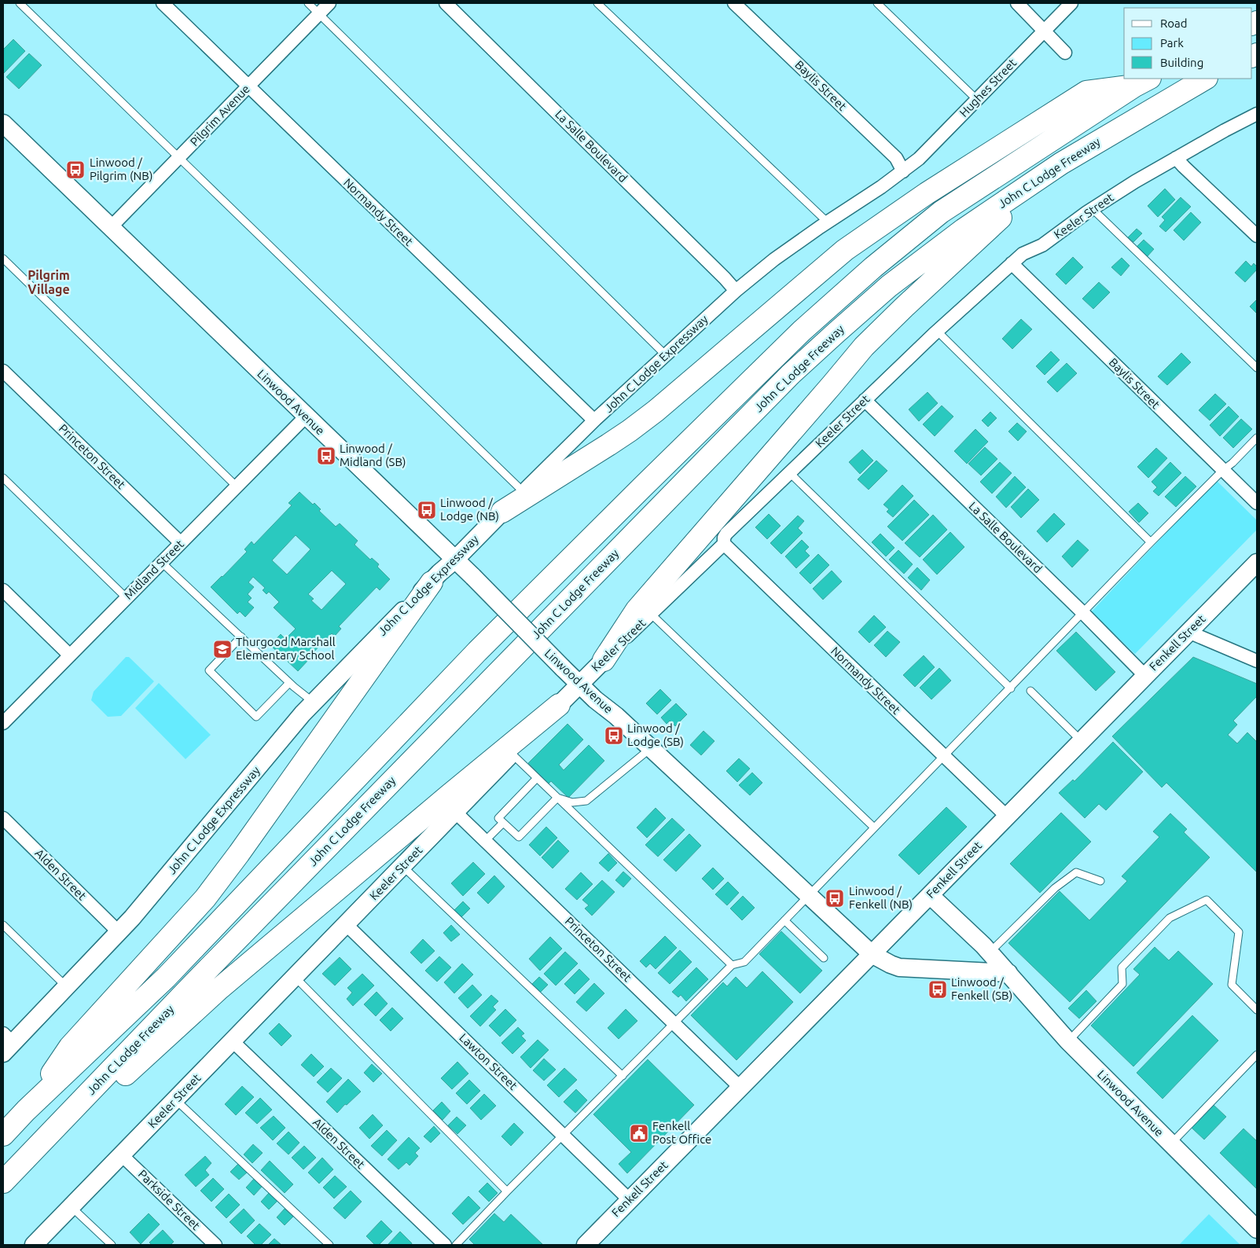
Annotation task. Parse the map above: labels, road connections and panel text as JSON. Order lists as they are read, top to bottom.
{
  "streets": {
    "highway": ["John C Lodge Freeway"],
    "street": [
      "Baylis Street",
      "Hughes Street",
      "Pilgrim Avenue",
      "La Salle Boulevard",
      "Normandy Street",
      "Keeler Street",
      "John C Lodge Expressway",
      "Linwood Avenue",
      "Princeton Street",
      "Midland Street",
      "Fenkell Street",
      "Alden Street",
      "Lawton Street",
      "Parkside Street"
    ]
  },
  "crossings": [
    ["Baylis Street", "Hughes Street"],
    ["Baylis Street", "Keeler Street"],
    ["Baylis Street", "John C Lodge Expressway"],
    ["Hughes Street", "John C Lodge Expressway"],
    ["Pilgrim Avenue", "Normandy Street"],
    ["Pilgrim Avenue", "Linwood Avenue"],
    ["La Salle Boulevard", "Keeler Street"],
    ["La Salle Boulevard", "John C Lodge Expressway"],
    ["La Salle Boulevard", "Fenkell Street"],
    ["Normandy Street", "Keeler Street"],
    ["Normandy Street", "John C Lodge Expressway"],
    ["Normandy Street", "Fenkell Street"],
    ["Keeler Street", "Linwood Avenue"],
    ["Keeler Street", "Princeton Street"],
    ["Keeler Street", "Alden Street"],
    ["Keeler Street", "Lawton Street"],
    ["Keeler Street", "Parkside Street"],
    ["John C Lodge Expressway", "Linwood Avenue"],
    ["John C Lodge Expressway", "Alden Street"],
    ["Linwood Avenue", "Midland Street"],
    ["Linwood Avenue", "Fenkell Street"],
    ["Princeton Street", "Midland Street"],
    ["Princeton Street", "Fenkell Street"],
    ["Fenkell Street", "Lawton Street"]
  ],
  "districts": ["Pilgrim Village"],
  "places": {
    "bus stop": [
      "Linwood / Pilgrim (NB)",
      "Linwood / Midland (SB)",
      "Linwood / Lodge (NB)",
      "Linwood / Lodge (SB)",
      "Linwood / Fenkell (NB)",
      "Linwood / Fenkell (SB)"
    ],
    "school or university": ["Thurgood Marshall Elementary School"],
    "public building": ["Fenkell Post Office"]
  },
  "legend": ["Road", "Park", "Building"]
}
